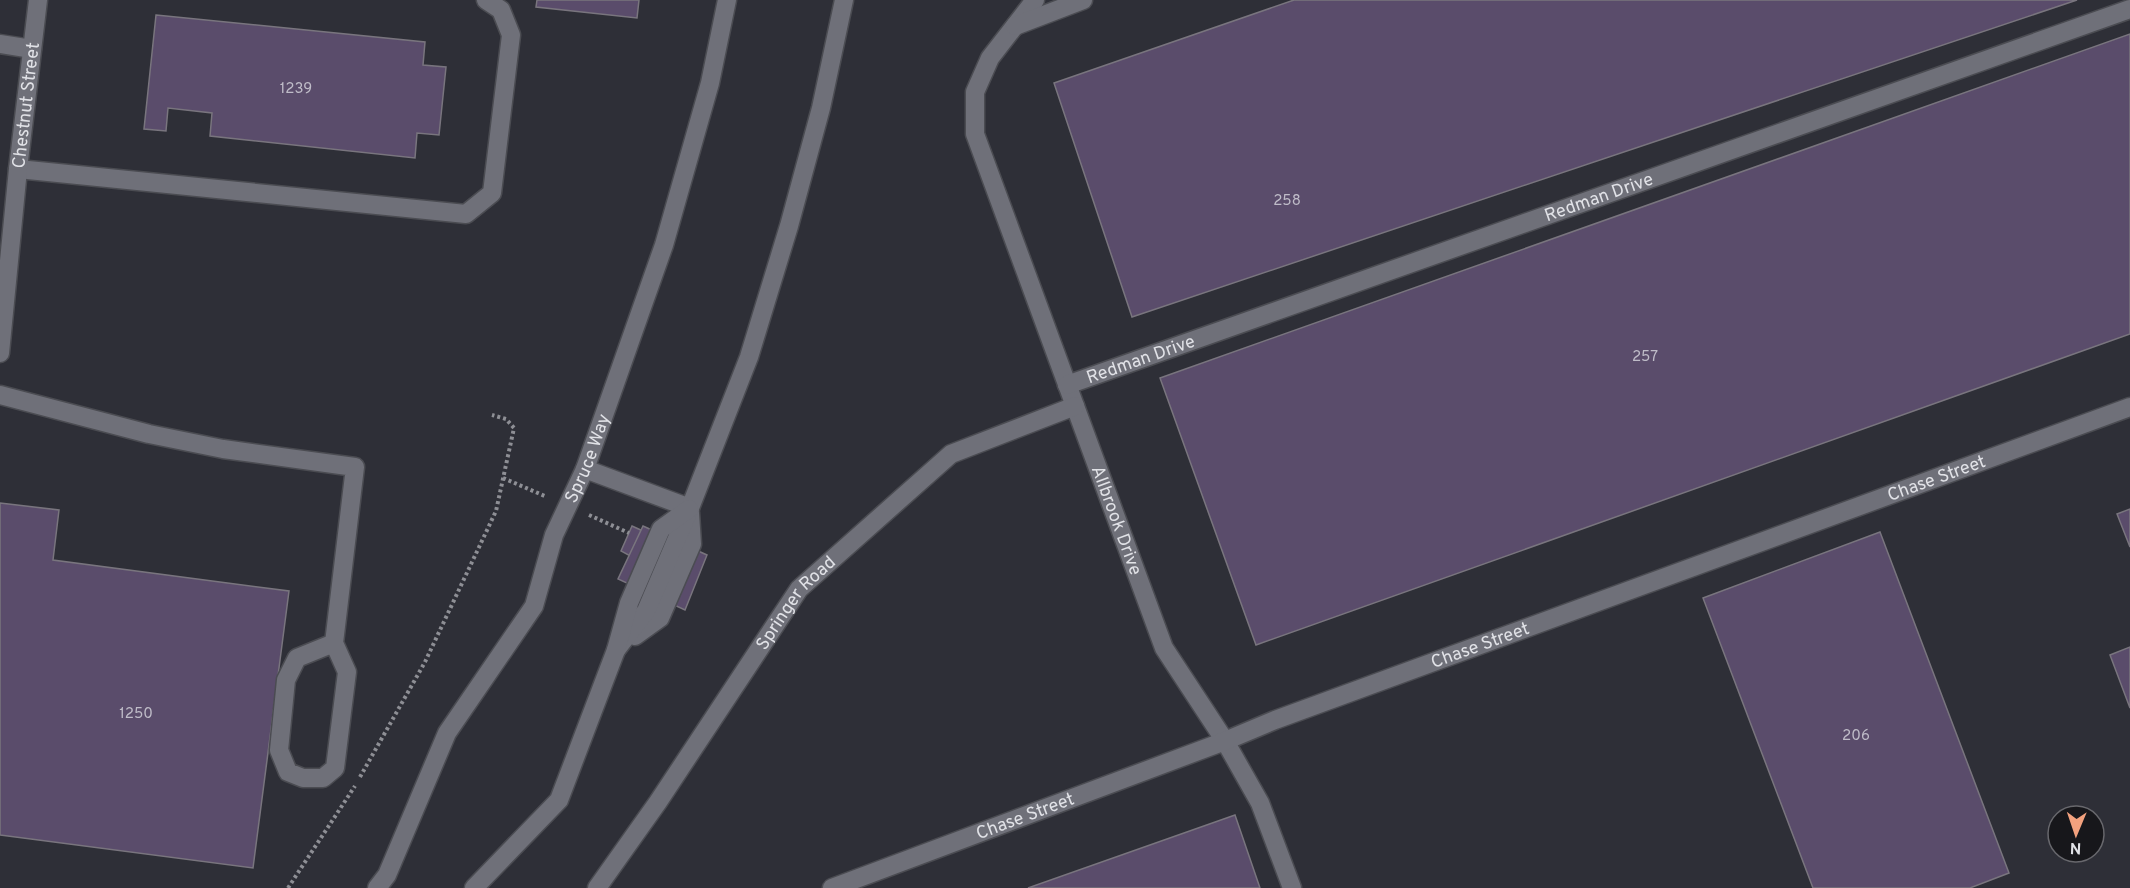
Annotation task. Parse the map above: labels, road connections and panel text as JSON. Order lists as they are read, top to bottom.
{
  "streets": {
    "street": [
      "Chestnut Street",
      "Redman Drive",
      "Spruce Way",
      "Chase Street",
      "Allbrook Drive",
      "Springer Road"
    ]
  },
  "crossings": [
    ["Redman Drive", "Allbrook Drive"],
    ["Chase Street", "Allbrook Drive"],
    ["Allbrook Drive", "Springer Road"]
  ],
  "house_numbers": [
    "1239",
    "258",
    "257",
    "1250",
    "206"
  ],
  "north": "bottom"
}
